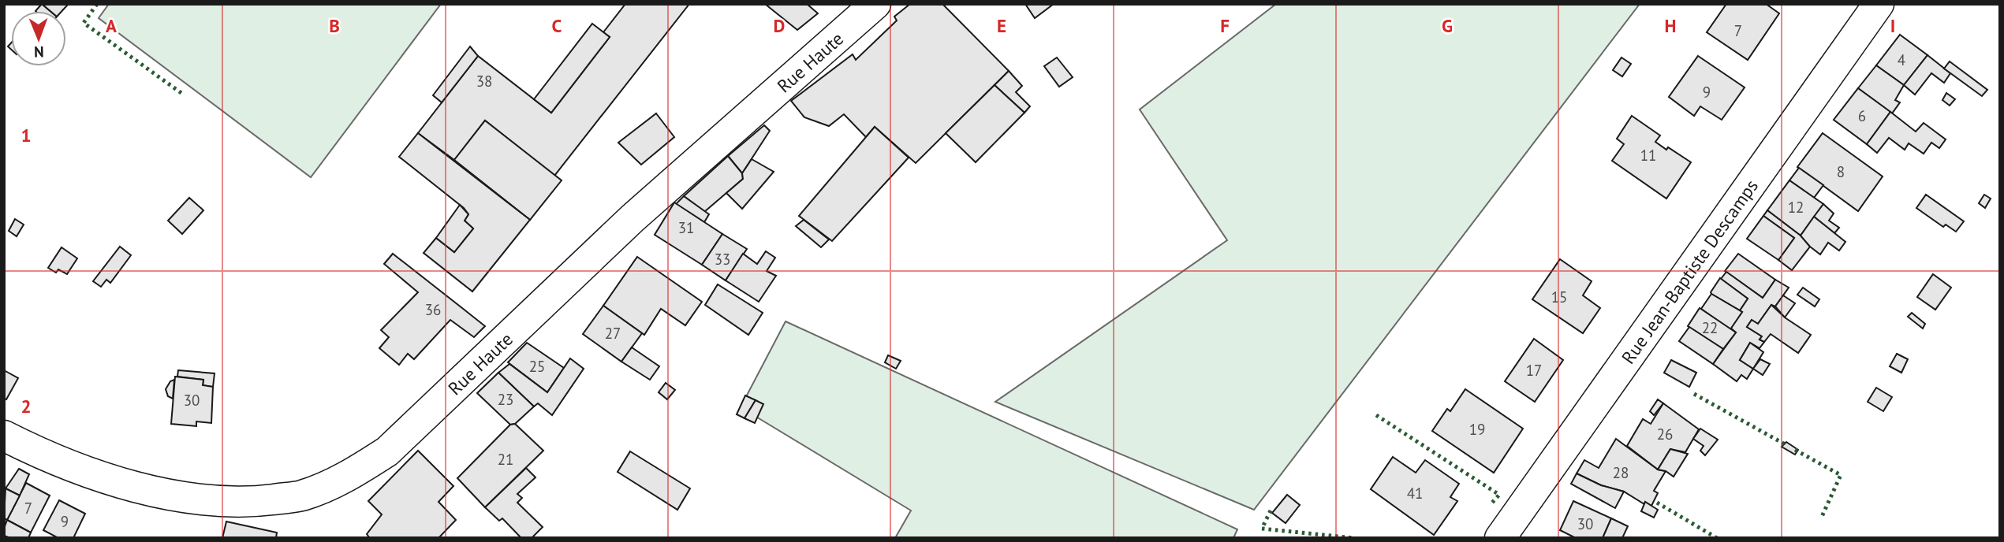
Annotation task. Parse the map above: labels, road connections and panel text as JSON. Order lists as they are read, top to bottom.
{
  "streets": {
    "street": ["Rue Haute", "Rue Jean-Baptiste Descamps"]
  },
  "house_numbers": [
    "7",
    "4",
    "38",
    "9",
    "6",
    "11",
    "8",
    "12",
    "31",
    "33",
    "15",
    "36",
    "22",
    "27",
    "25",
    "17",
    "23",
    "30",
    "19",
    "26",
    "21",
    "28",
    "41",
    "7",
    "9",
    "30"
  ],
  "north": "bottom",
  "grid": {
    "columns": [
      "A",
      "B",
      "C",
      "D",
      "E",
      "F",
      "G",
      "H",
      "I"
    ],
    "rows": ["1", "2"]
  }
}
